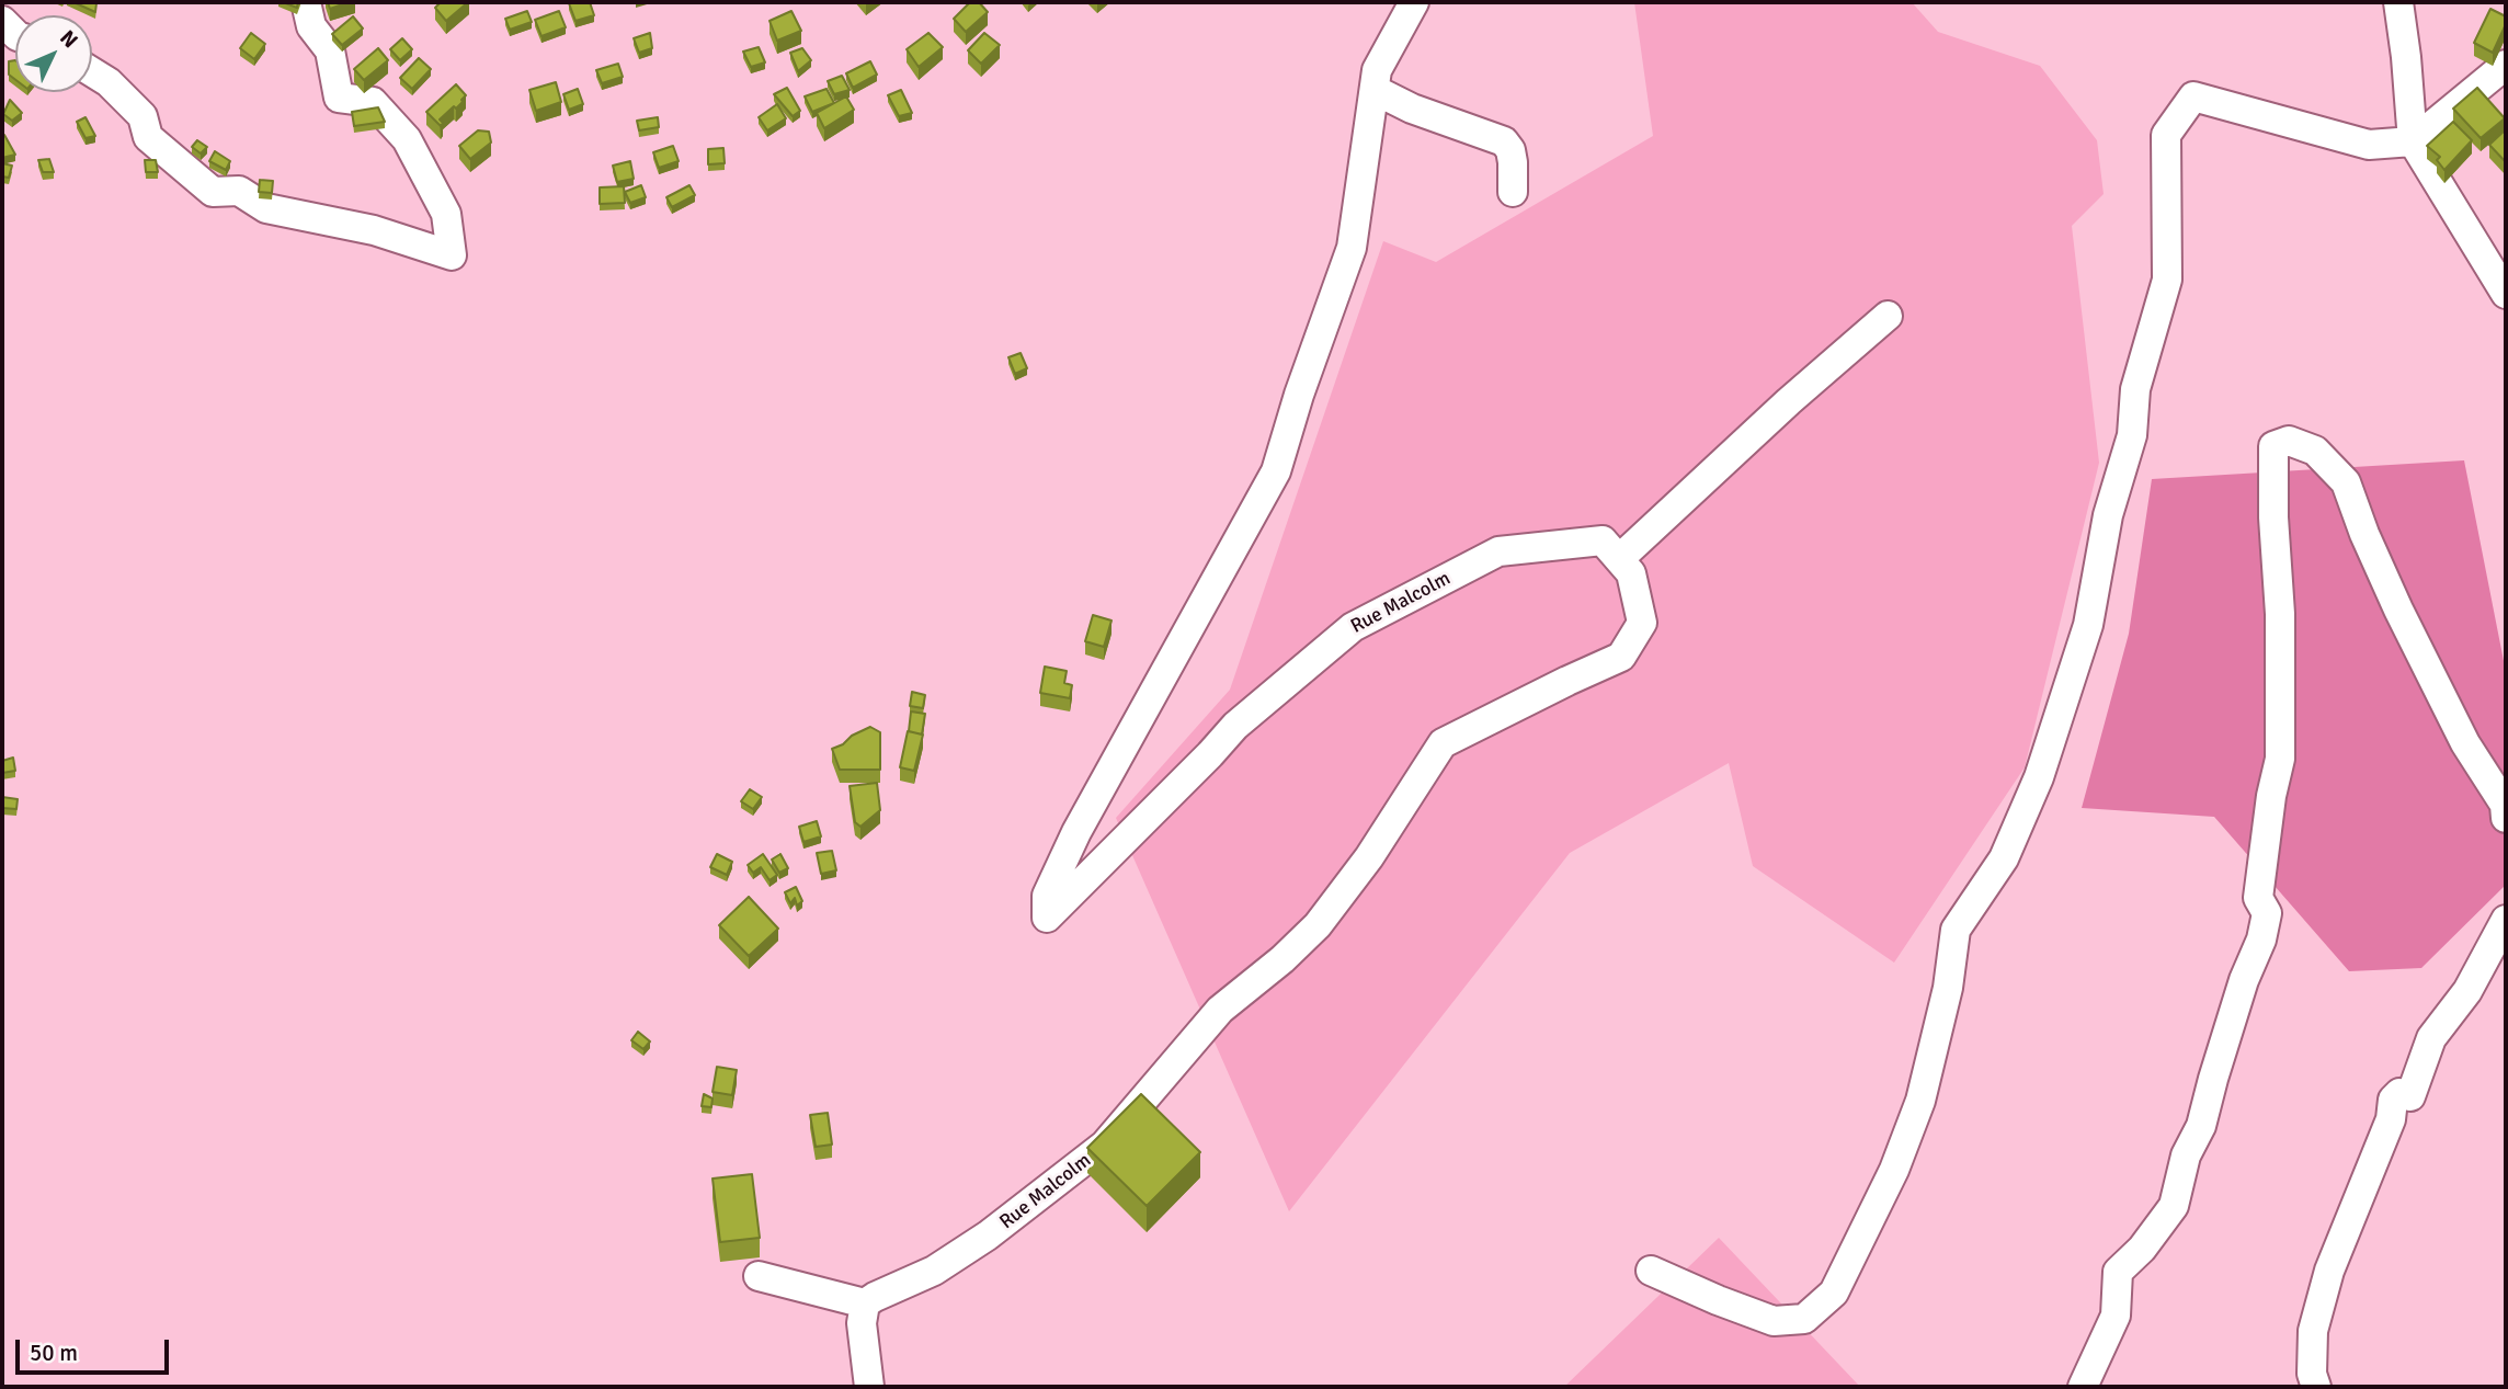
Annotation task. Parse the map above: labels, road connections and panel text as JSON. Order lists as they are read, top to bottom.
{
  "streets": {
    "street": ["Rue Malcolm"]
  },
  "scale_bar": "50 m",
  "north": "top right"
}
